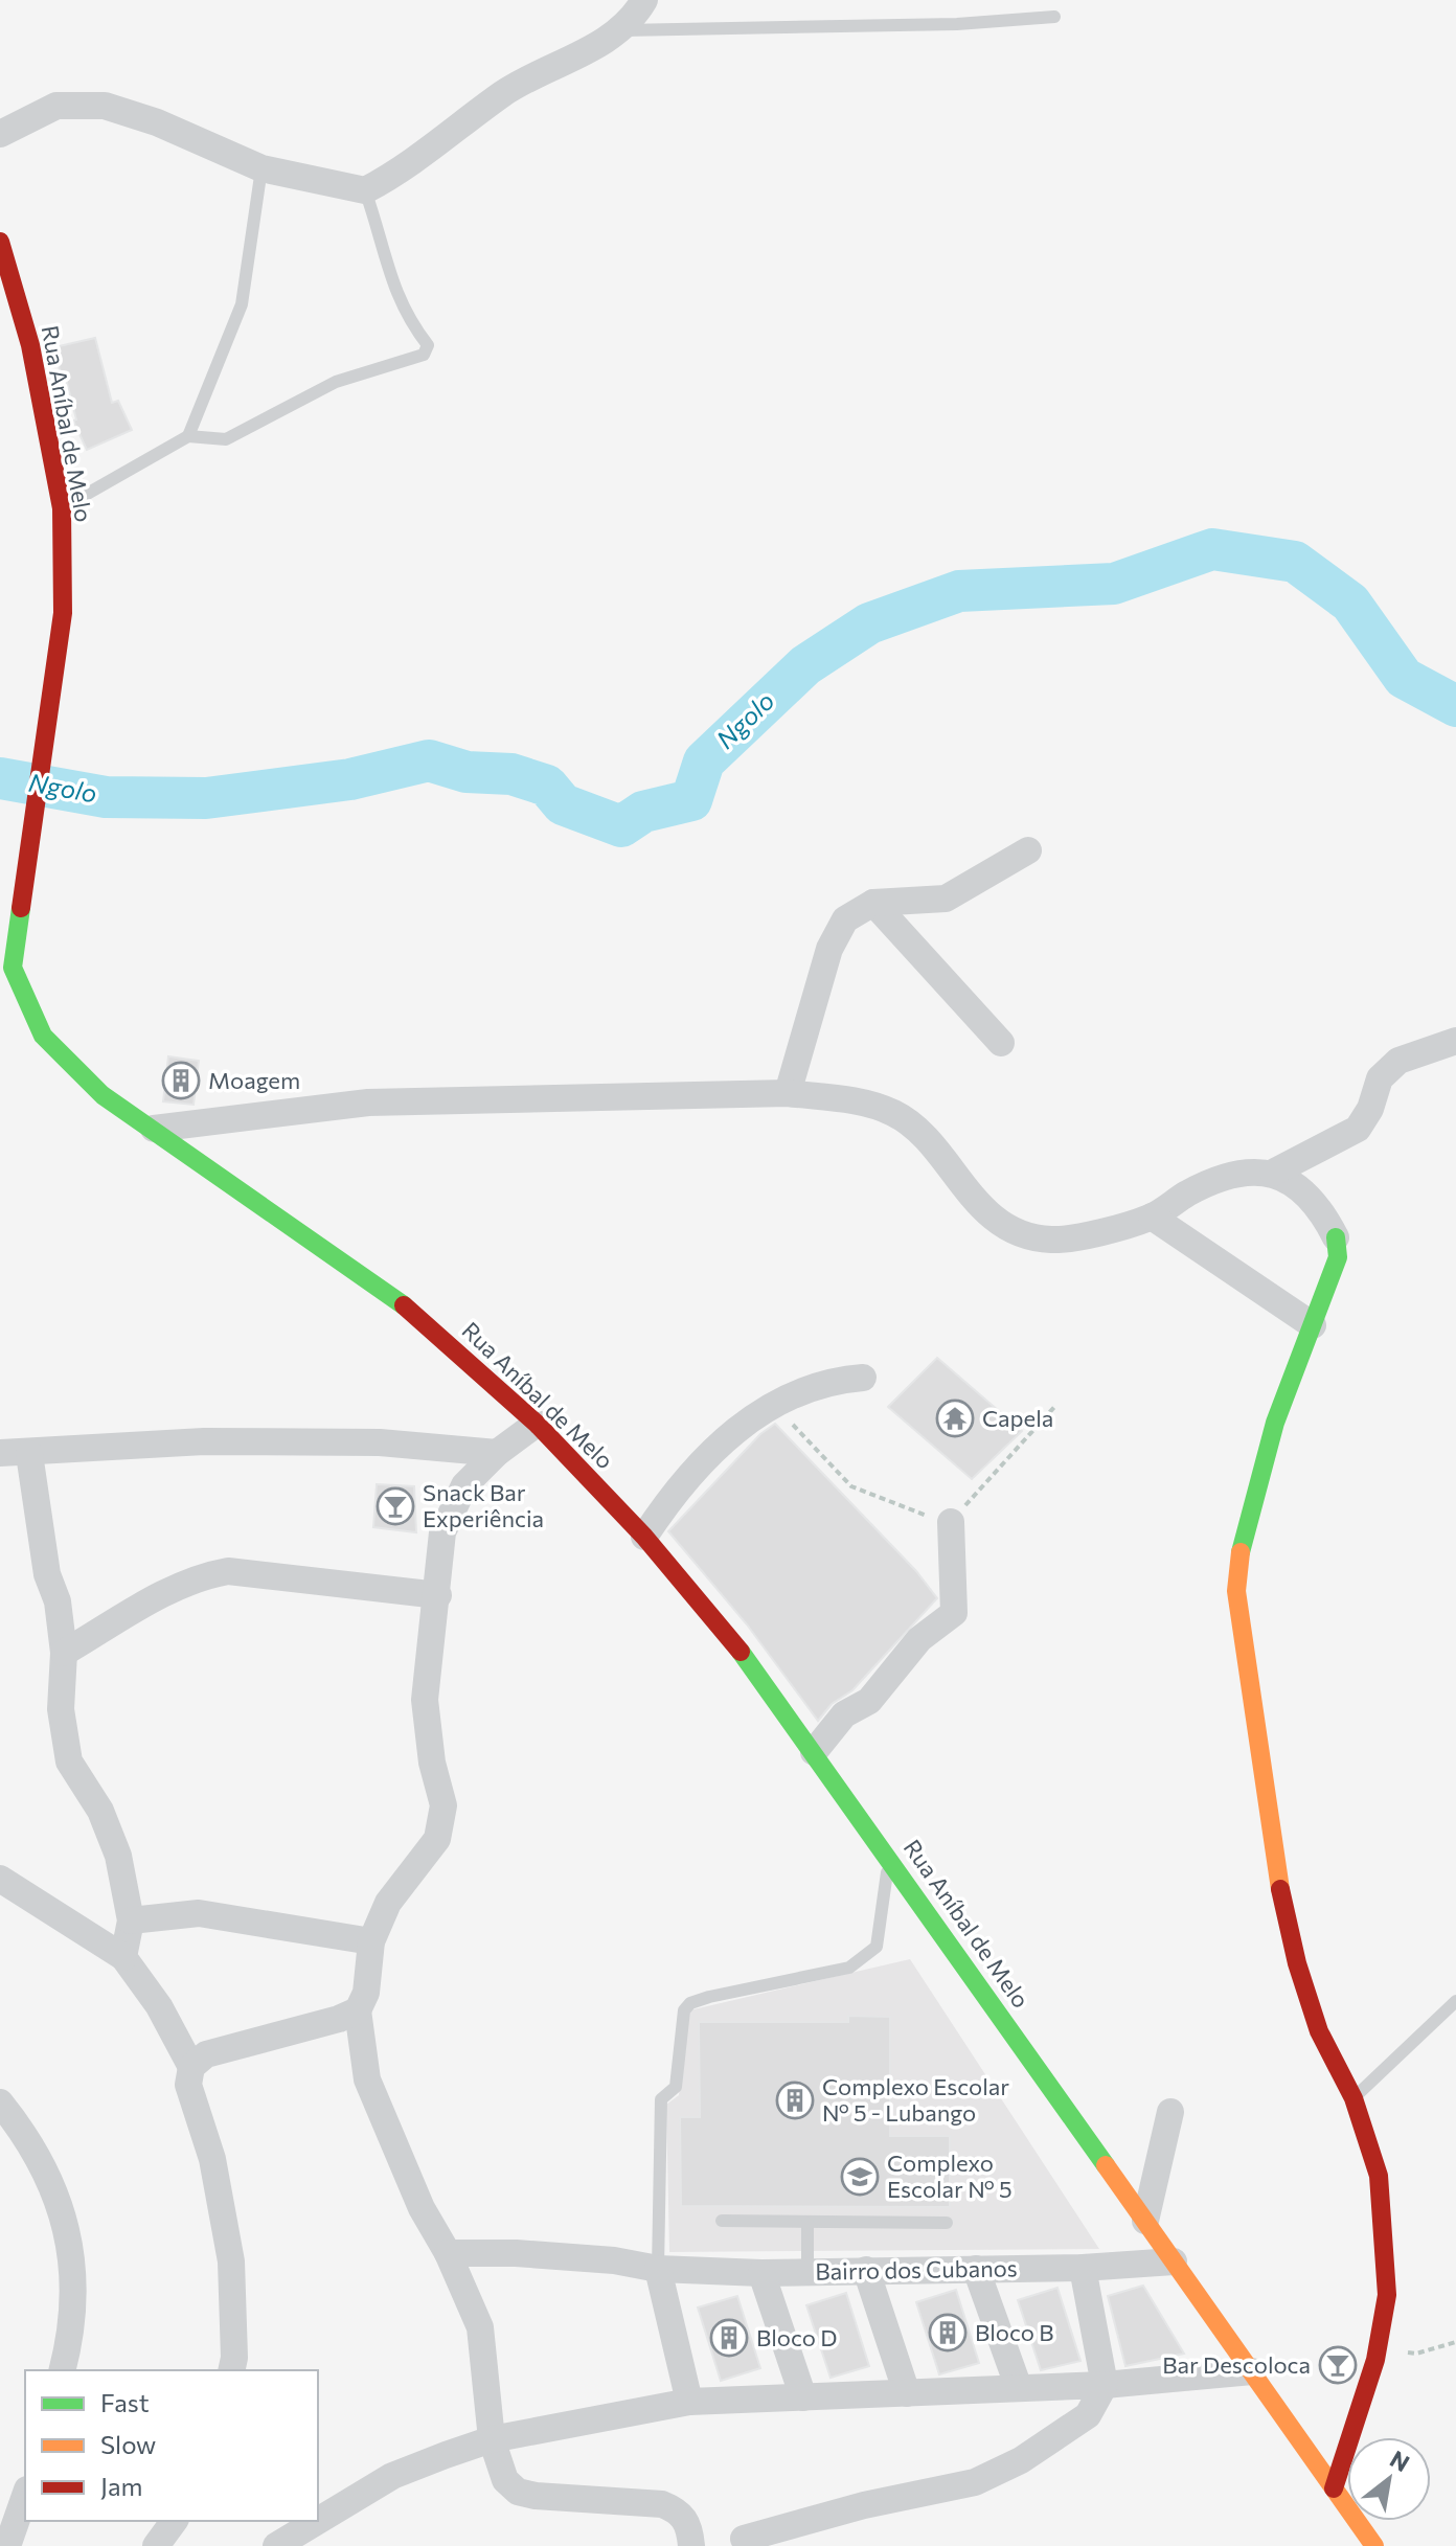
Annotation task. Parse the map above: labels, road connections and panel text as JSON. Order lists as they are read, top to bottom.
{
  "streets": {
    "street": ["Rua Aníbal de Melo", "Bairro dos Cubanos"]
  },
  "crossings": [
    ["Rua Aníbal de Melo", "Bairro dos Cubanos"]
  ],
  "water": ["Ngolo"],
  "places": {
    "building": [
      "Moagem",
      "Complexo Escolar Nº 5 - Lubango",
      "Bloco B",
      "Bloco D"
    ],
    "temple": ["Capela"],
    "bar": ["Snack Bar Experiência", "Bar Descoloca"],
    "school or university": ["Complexo Escolar Nº 5"]
  },
  "legend": ["Fast", "Slow", "Jam"],
  "north": "top right"
}
